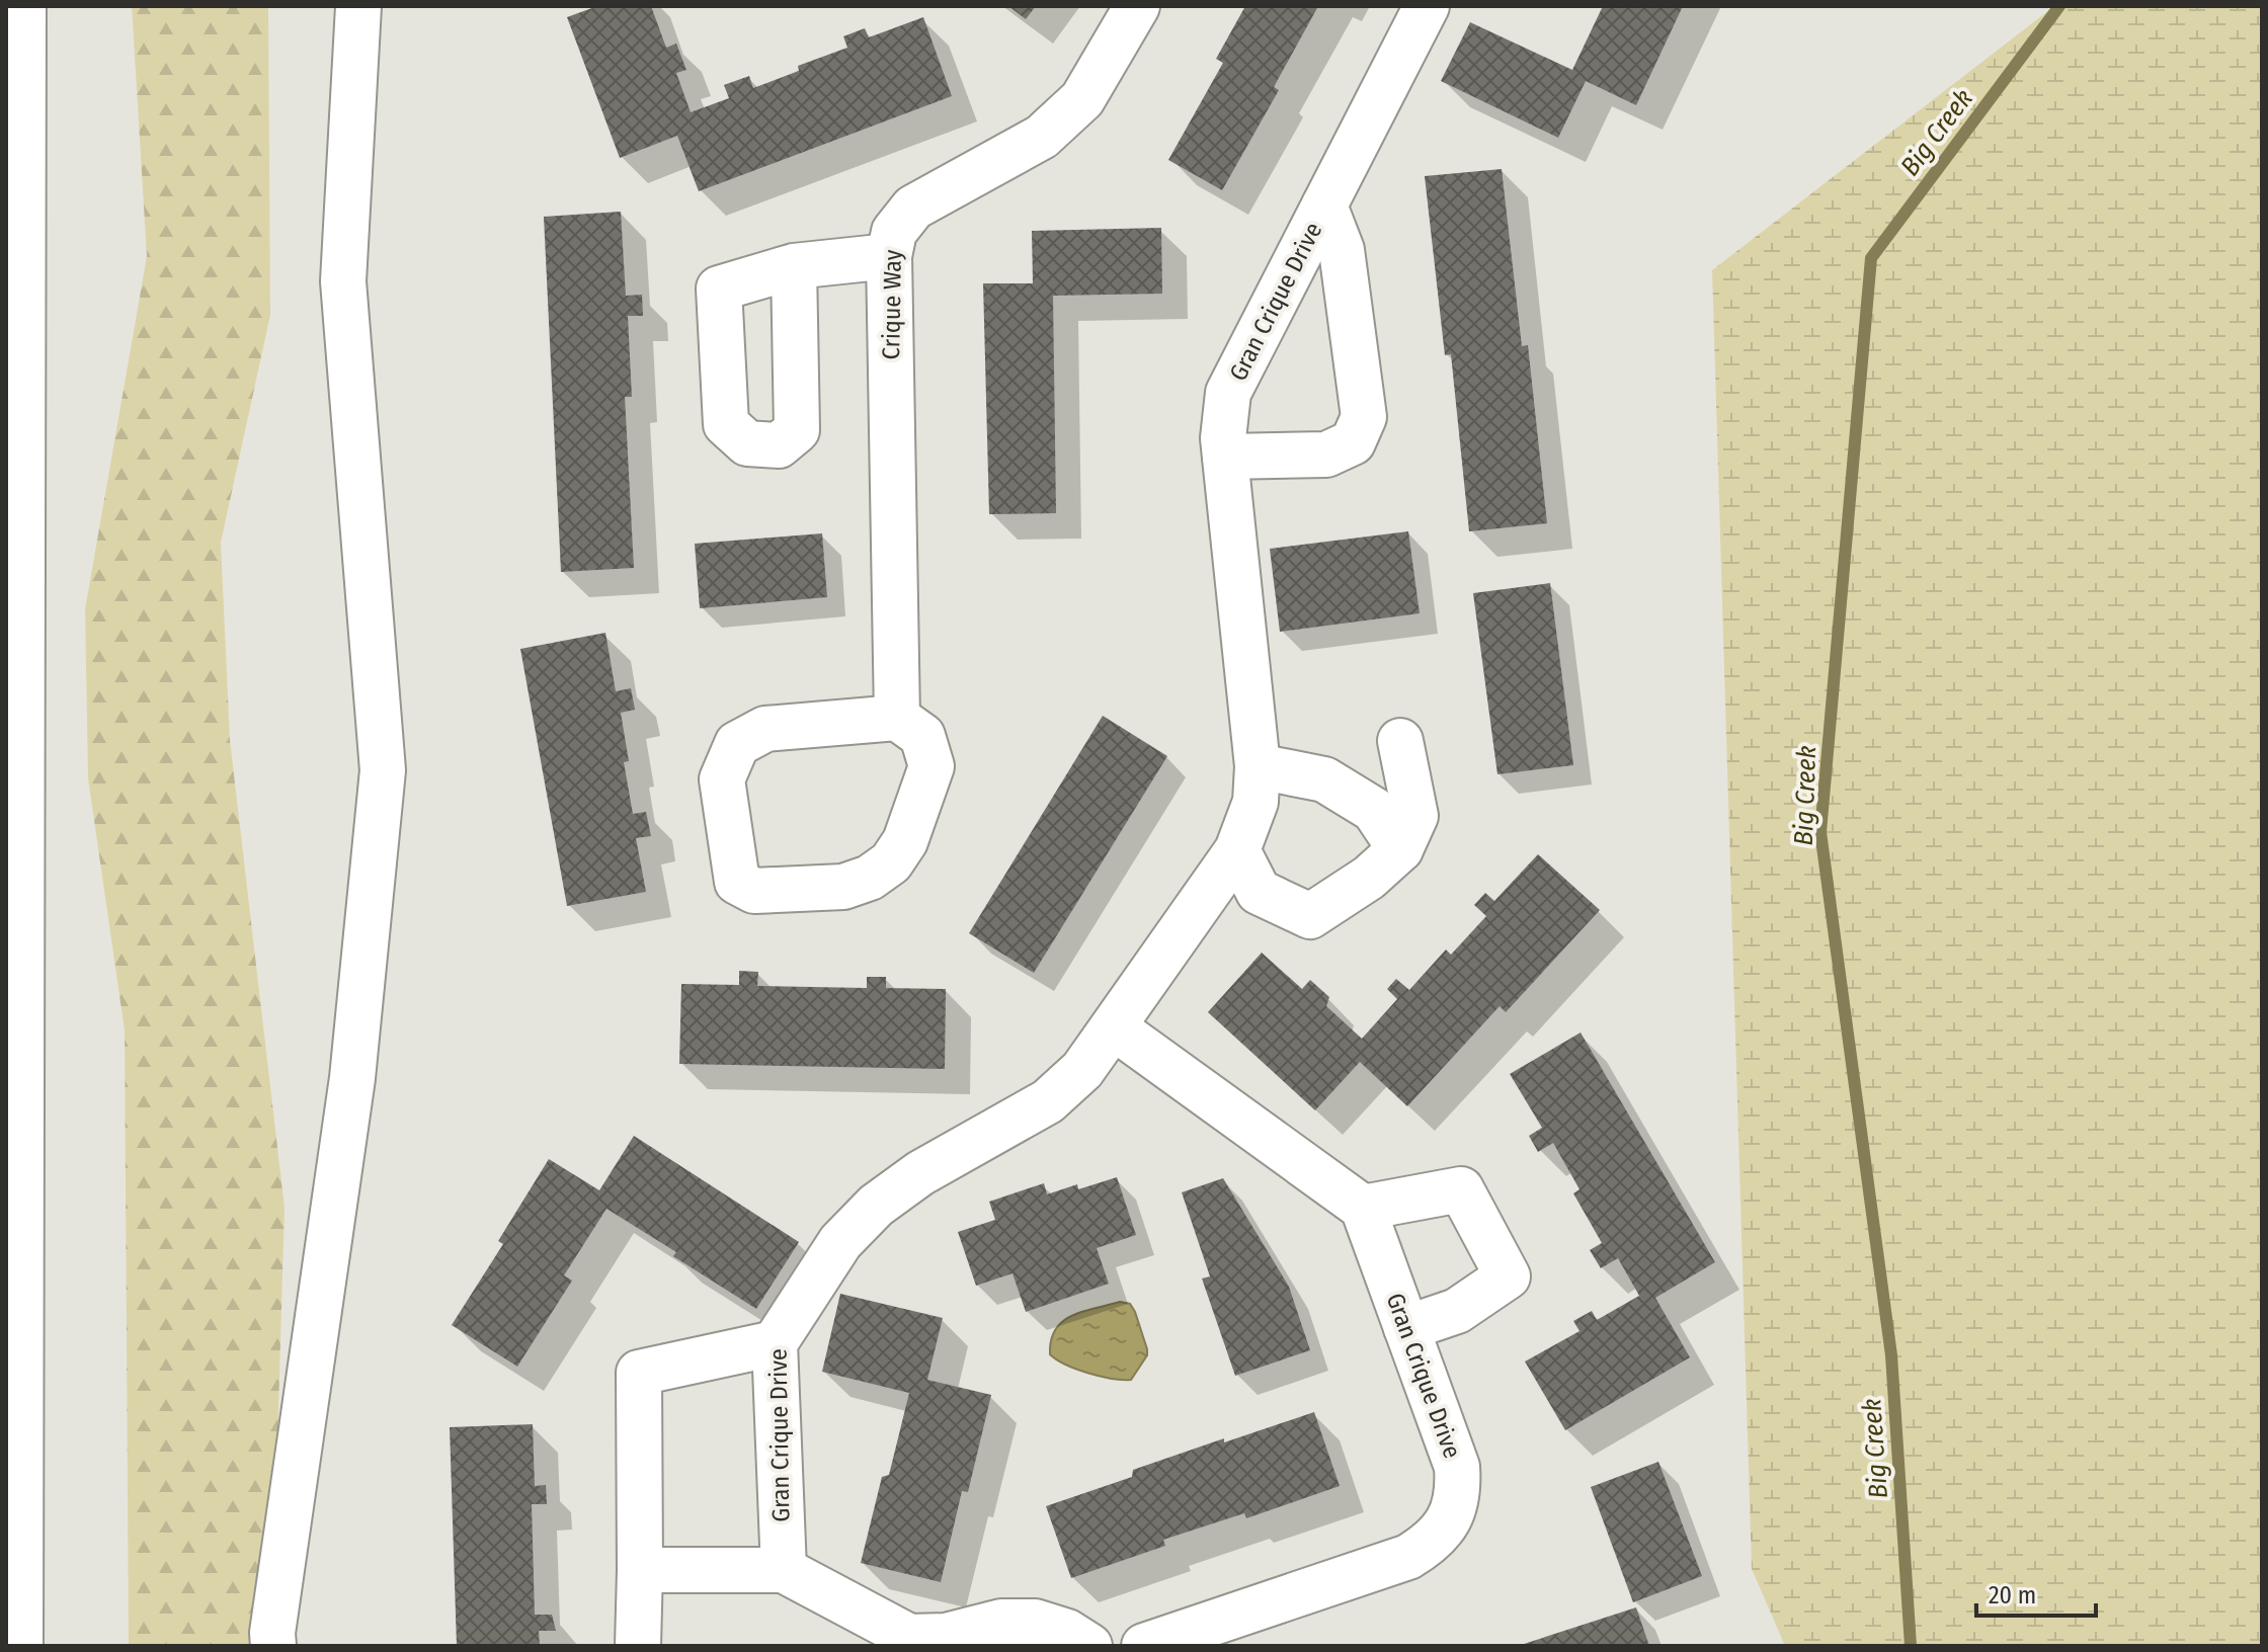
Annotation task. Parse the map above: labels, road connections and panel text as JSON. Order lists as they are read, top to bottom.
{
  "streets": {
    "main road": ["Gran Crique Drive", "Crique Way"]
  },
  "water": ["Big Creek"],
  "scale_bar": "20 m"
}
